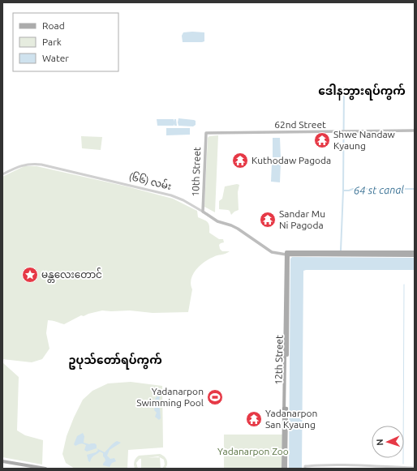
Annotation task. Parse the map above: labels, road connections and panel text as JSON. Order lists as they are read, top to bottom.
{
  "streets": {
    "main road": [
      "62nd Street",
      "10th Street",
      "(၆၆) လမ်း",
      "12th Street"
    ]
  },
  "crossings": [
    ["62nd Street", "10th Street"],
    ["10th Street", "(၆၆) လမ်း"],
    ["(၆၆) လမ်း", "12th Street"]
  ],
  "districts": ["ဒေါနဘွားရပ်ကွက်", "ဥပုသ်တော်ရပ်ကွက်"],
  "water": ["64 st canal"],
  "parks": ["Yadanarpon Zoo"],
  "places": {
    "temple": [
      "Shwe Nandaw Kyaung",
      "Kuthodaw Pagoda",
      "Sandar Mu Ni Pagoda",
      "Yadanarpon San Kyaung"
    ],
    "place": ["မန္တလေးတောင်"],
    "sports": ["Yadanarpon Swimming Pool"]
  },
  "legend": ["Road", "Park", "Water"],
  "north": "left"
}
